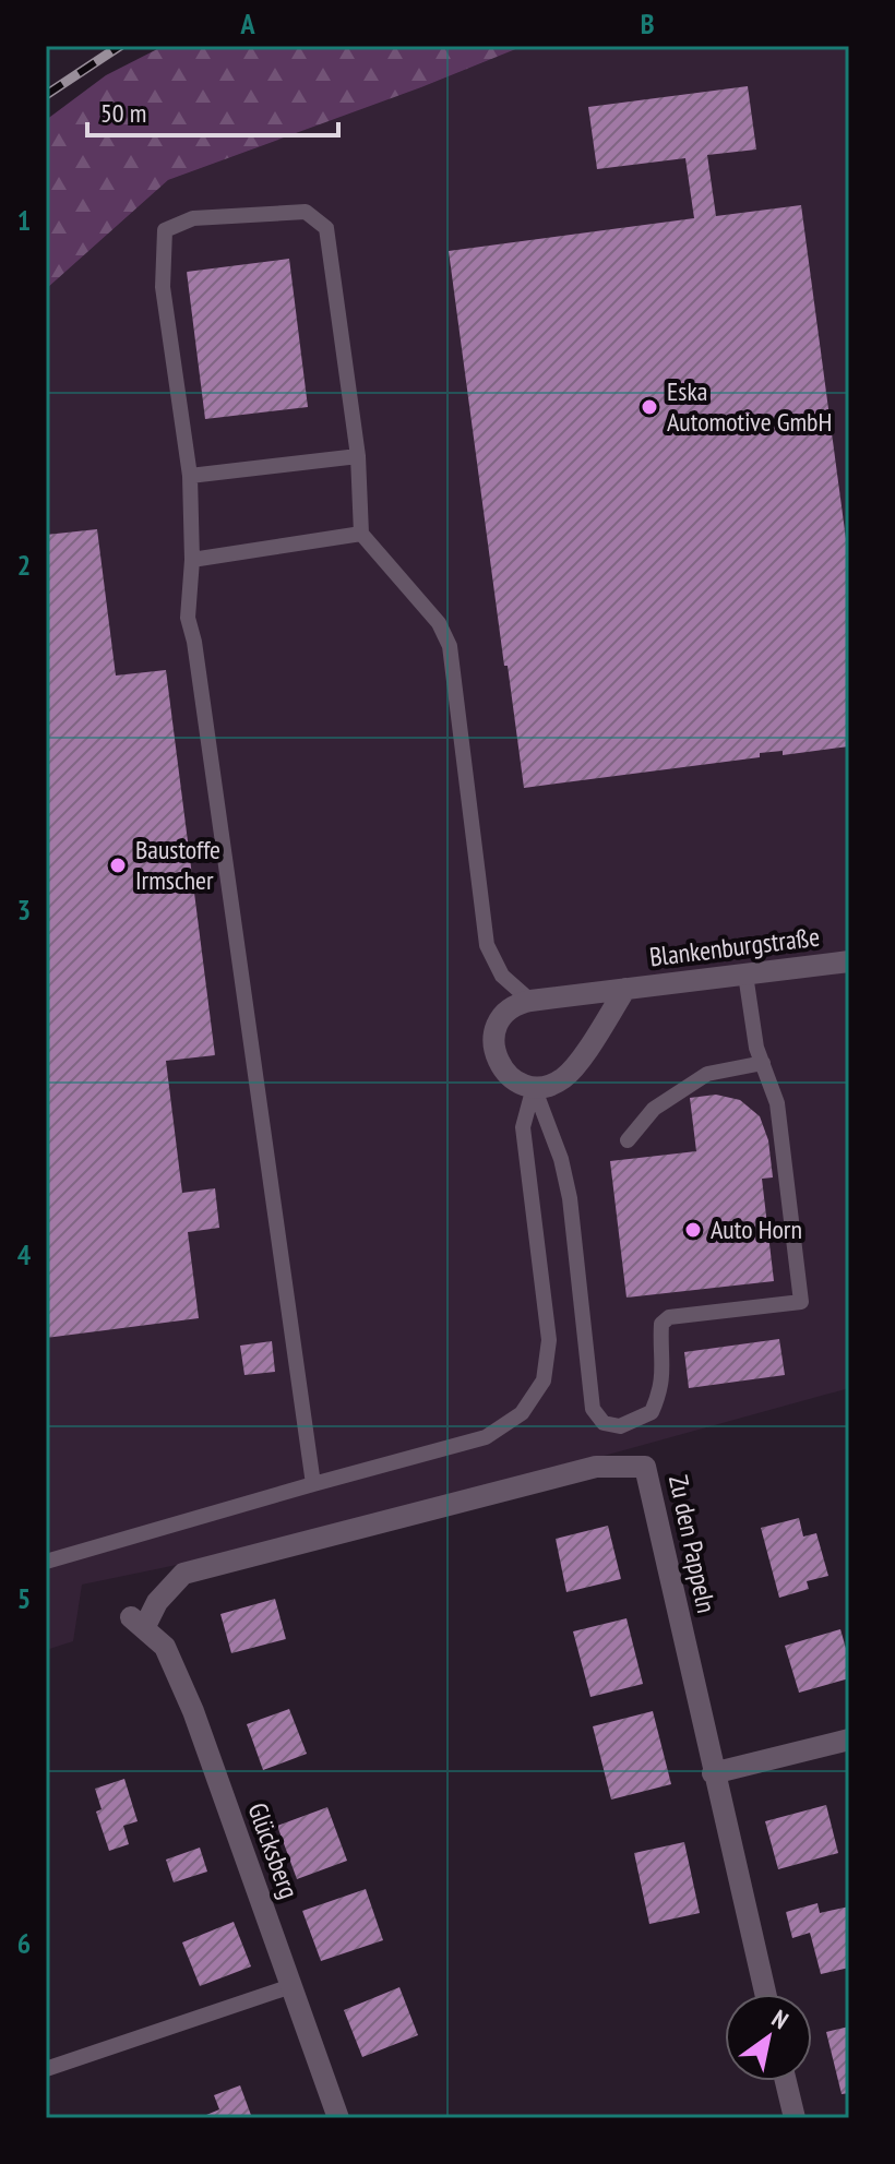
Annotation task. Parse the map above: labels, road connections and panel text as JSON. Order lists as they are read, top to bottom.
{
  "streets": {
    "street": ["Blankenburgstraße", "Zu den Pappeln", "Glücksberg"]
  },
  "crossings": [
    ["Zu den Pappeln", "Glücksberg"]
  ],
  "places": ["Eska Automotive GmbH", "Baustoffe Irmscher", "Auto Horn"],
  "scale_bar": "50 m",
  "north": "top right",
  "grid": {
    "columns": ["A", "B"],
    "rows": [
      "1",
      "2",
      "3",
      "4",
      "5",
      "6"
    ]
  }
}
